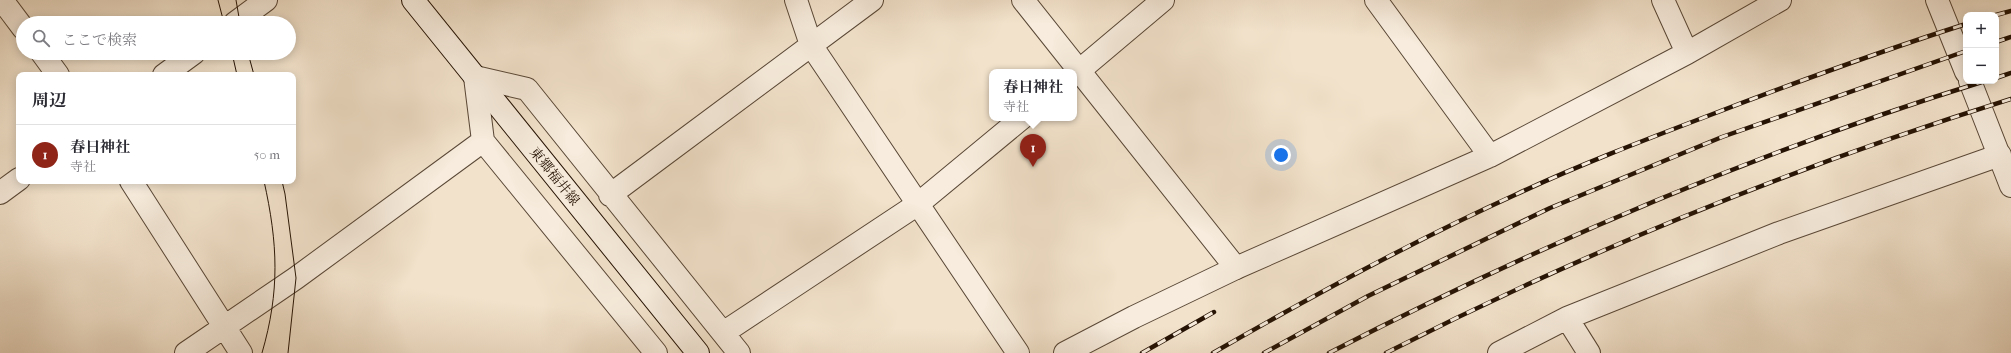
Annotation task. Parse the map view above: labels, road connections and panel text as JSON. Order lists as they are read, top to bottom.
{
  "streets": {
    "street": ["東郷福井線"]
  },
  "page": {
    "map_buttons": ["+", "−"],
    "search": "ここで検索",
    "popup": ["春日神社", "寺社"],
    "heading": "周辺",
    "list": [
      {
        "mark": "1",
        "name": "春日神社",
        "note": "寺社",
        "value": "50 m"
      }
    ],
    "pins": "1"
  }
}
